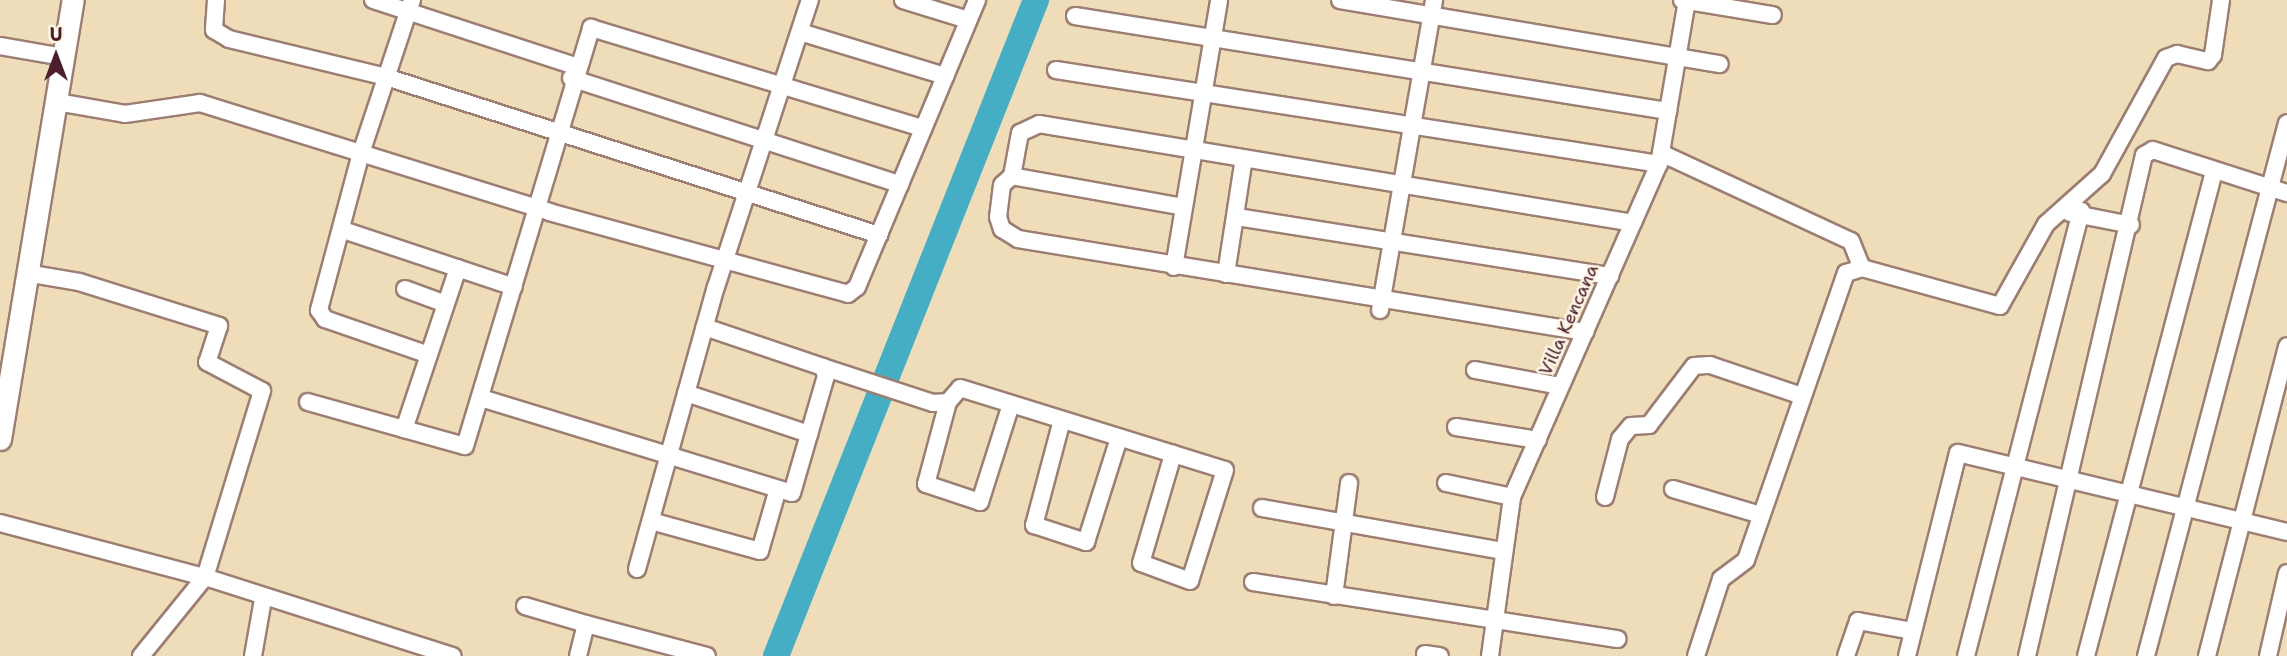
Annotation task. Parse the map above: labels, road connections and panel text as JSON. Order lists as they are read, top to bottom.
{
  "streets": {
    "street": ["Villa Kencana"]
  },
  "north": "top"
}
